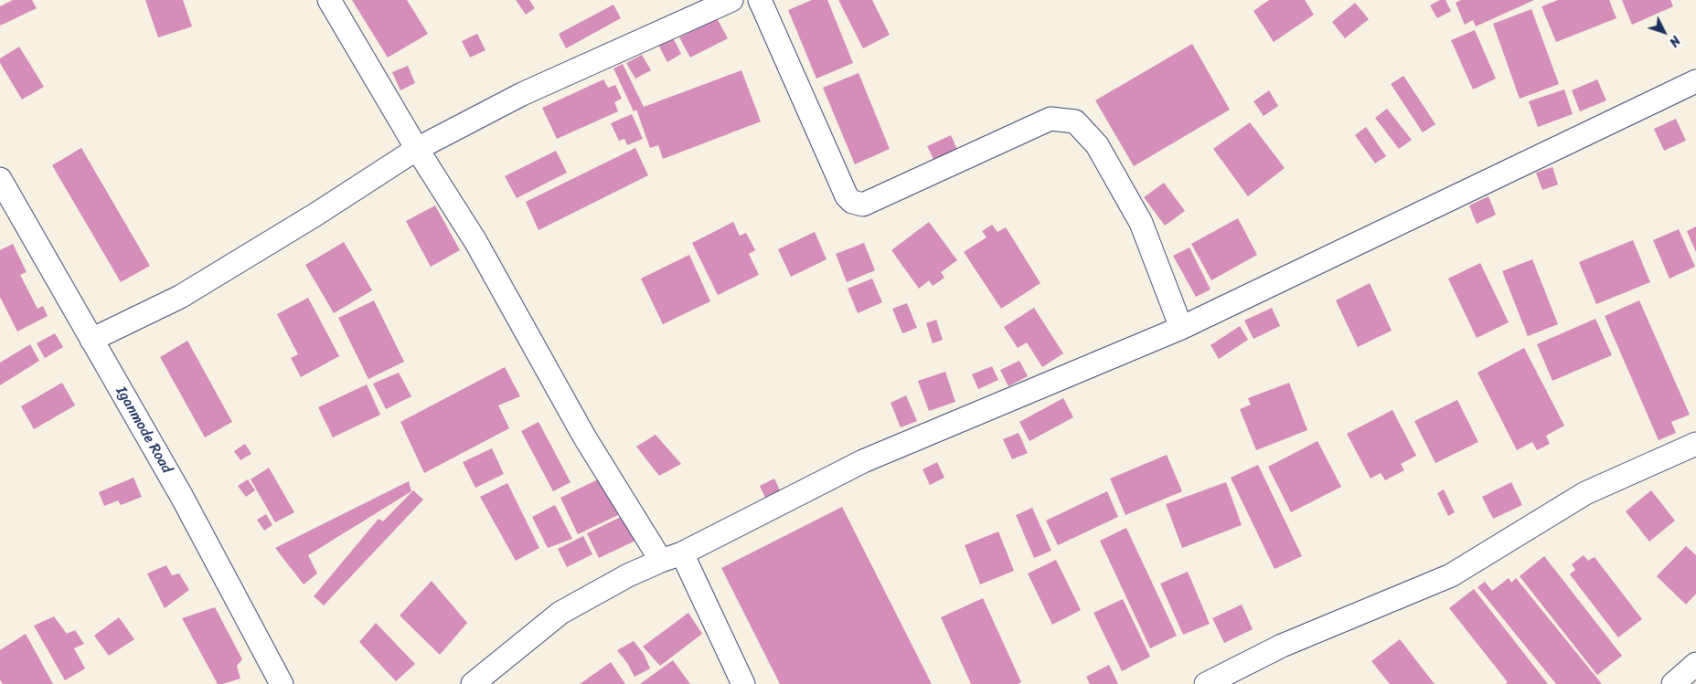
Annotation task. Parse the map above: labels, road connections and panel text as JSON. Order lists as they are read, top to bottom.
{
  "streets": {
    "street": ["Iganmode Road"]
  },
  "north": "bottom right"
}
